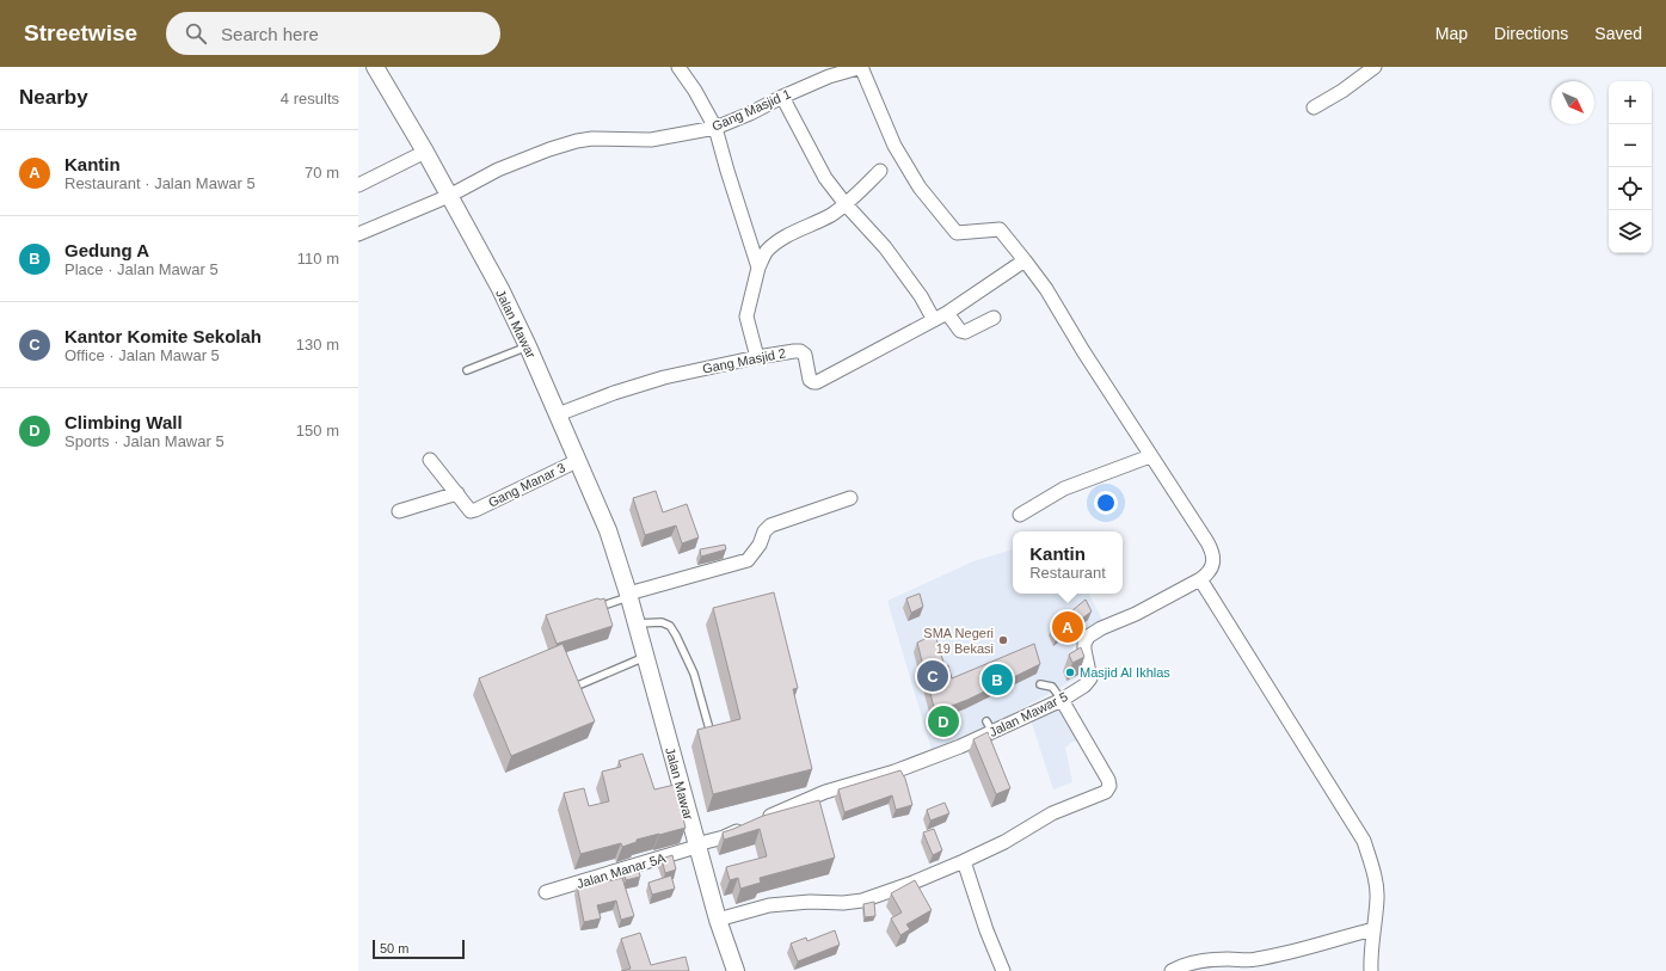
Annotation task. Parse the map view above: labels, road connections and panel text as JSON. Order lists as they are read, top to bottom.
{
  "streets": {
    "street": [
      "Gang Masjid 1",
      "Jalan Mawar",
      "Gang Masjid 2",
      "Gang Manar 3",
      "Jalan Mawar 5",
      "Jalan Manar 5A"
    ]
  },
  "crossings": [
    ["Gang Masjid 1", "Jalan Mawar"],
    ["Jalan Mawar", "Gang Masjid 2"],
    ["Jalan Mawar", "Gang Manar 3"],
    ["Jalan Mawar", "Jalan Mawar 5"],
    ["Jalan Mawar", "Jalan Manar 5A"],
    ["Jalan Mawar 5", "Jalan Manar 5A"]
  ],
  "places": ["SMA Negeri 19 Bekasi", "Masjid Al Ikhlas"],
  "scale_bar": "50 m",
  "north": "bottom right",
  "page": {
    "header": "Streetwise",
    "search": "Search here",
    "nav": ["Map", "Directions", "Saved"],
    "heading": ["Nearby", "4 results"],
    "map_buttons": ["+", "−"],
    "list": [
      {
        "mark": "A",
        "name": "Kantin",
        "note": "Restaurant · Jalan Mawar 5",
        "value": "70 m"
      },
      {
        "mark": "B",
        "name": "Gedung A",
        "note": "Place · Jalan Mawar 5",
        "value": "110 m"
      },
      {
        "mark": "C",
        "name": "Kantor Komite Sekolah",
        "note": "Office · Jalan Mawar 5",
        "value": "130 m"
      },
      {
        "mark": "D",
        "name": "Climbing Wall",
        "note": "Sports · Jalan Mawar 5",
        "value": "150 m"
      }
    ],
    "popup": ["Kantin", "Restaurant"],
    "pins": [
      "A",
      "C",
      "B",
      "D"
    ],
    "scale": "50 m"
  }
}
